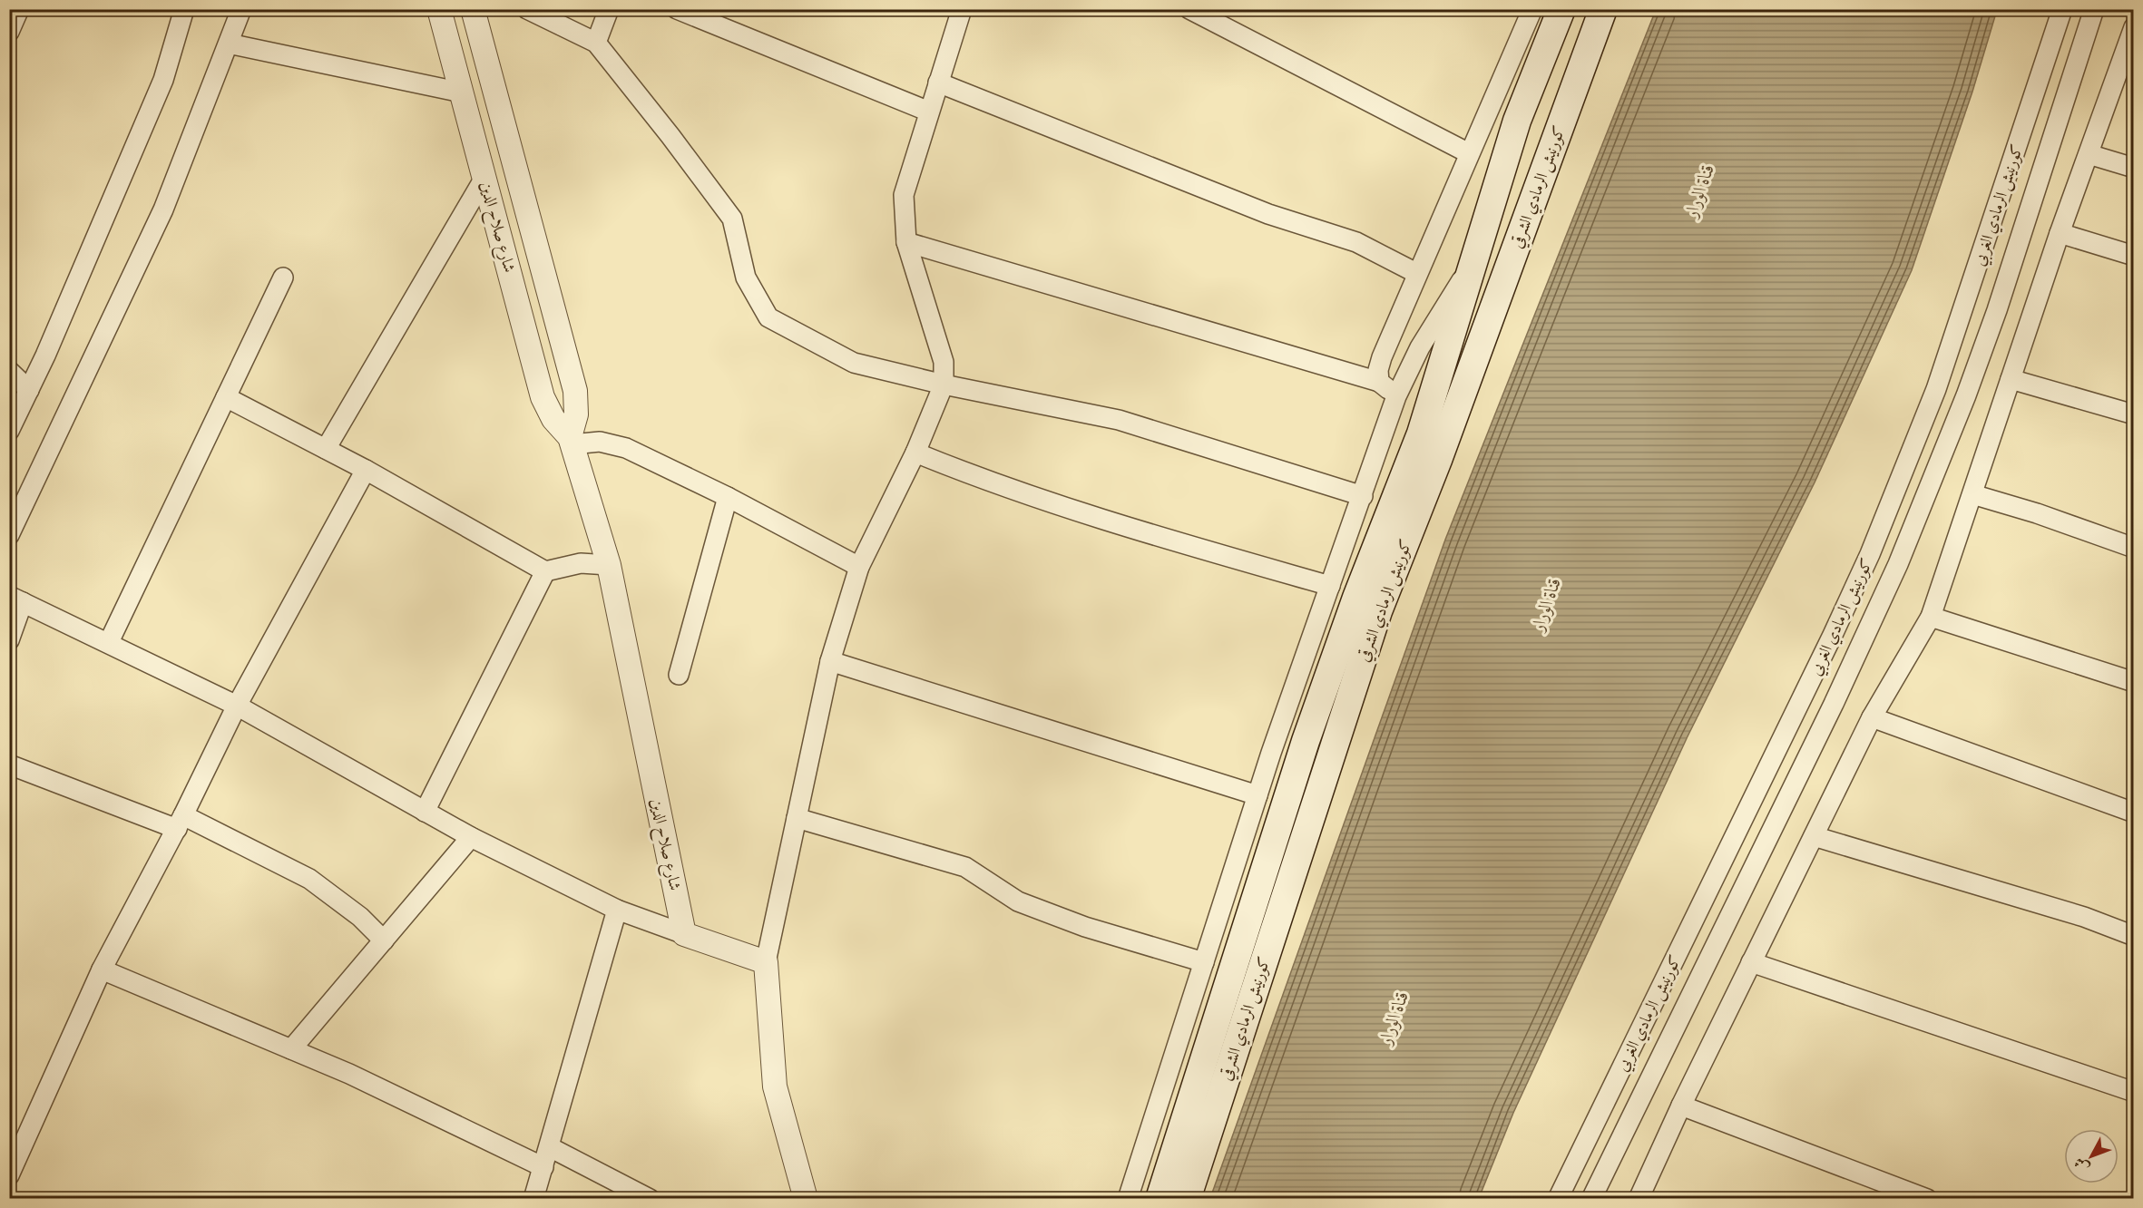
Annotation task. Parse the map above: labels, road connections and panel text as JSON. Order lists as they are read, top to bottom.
{
  "streets": {
    "main road": ["كورنيش الرمادي الشرقي"],
    "street": ["كورنيش الرمادي الغربي", "شارع صلاح الدين"]
  },
  "water": ["قناة الورار"],
  "north": "bottom left"
}
